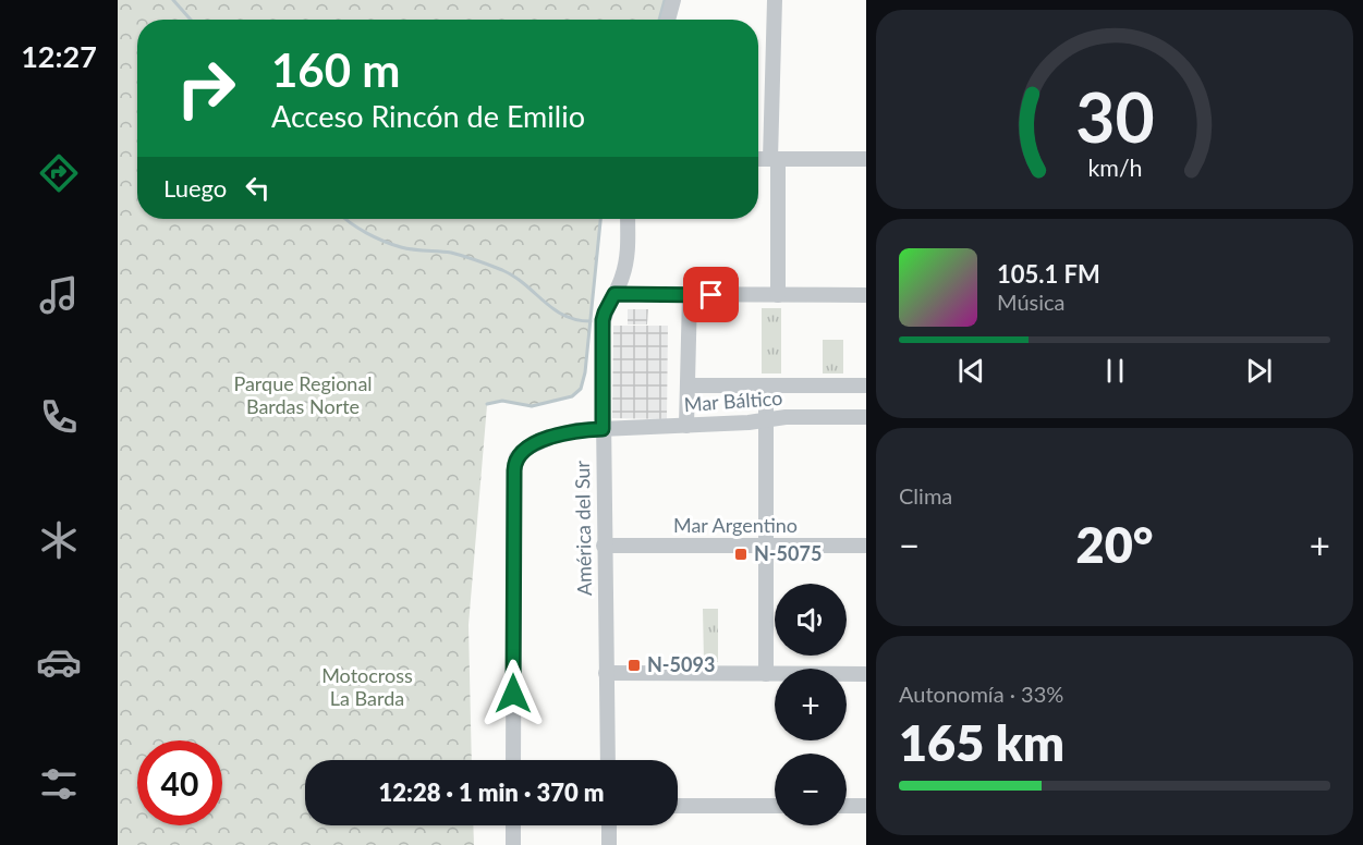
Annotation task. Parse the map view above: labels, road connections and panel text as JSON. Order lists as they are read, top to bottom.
{
  "streets": {
    "street": ["Mar Báltico", "Mar Argentino", "América del Sur"]
  },
  "crossings": [
    ["Mar Báltico", "América del Sur"],
    ["Mar Argentino", "América del Sur"]
  ],
  "parks": ["Parque Regional Bardas Norte", "Motocross La Barda"],
  "places": {
    "transit": ["N-5075", "N-5093"]
  },
  "page": {
    "tabs": "12:27",
    "turn": ["160 m", "Acceso Rincón de Emilio"],
    "then": "Luego",
    "song": ["105.1 FM", "Música"],
    "tile": [
      "Clima",
      ["Autonomía · 33%", "165 km"]
    ],
    "heat": ["−", "20°", "+"],
    "map_buttons": ["+", "−"],
    "limit": "40",
    "trip": "12:28 · 1 min · 370 m",
    "gauge": ["30", "km/h"]
  }
}
